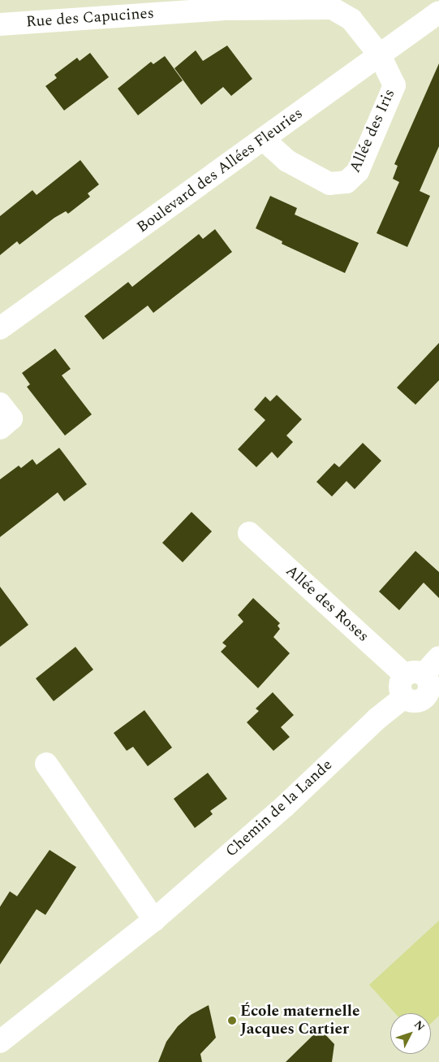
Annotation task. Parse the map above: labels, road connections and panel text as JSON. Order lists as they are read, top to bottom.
{
  "streets": {
    "street": [
      "Rue des Capucines",
      "Allée des Iris",
      "Boulevard des Allées Fleuries",
      "Allée des Roses",
      "Chemin de la Lande"
    ]
  },
  "crossings": [
    ["Rue des Capucines", "Allée des Iris"],
    ["Rue des Capucines", "Boulevard des Allées Fleuries"],
    ["Allée des Iris", "Boulevard des Allées Fleuries"],
    ["Allée des Roses", "Chemin de la Lande"]
  ],
  "places": ["École maternelle Jacques Cartier"],
  "north": "top right"
}
